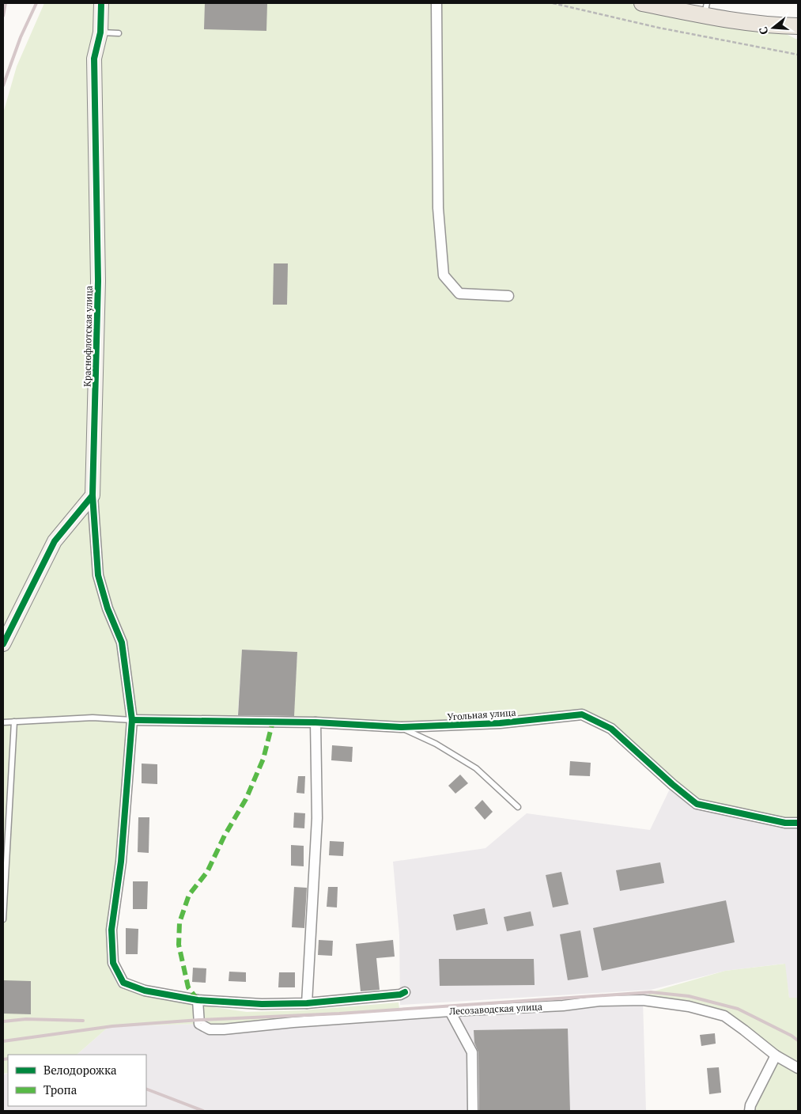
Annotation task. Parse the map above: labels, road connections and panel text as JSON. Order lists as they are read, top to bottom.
{
  "streets": {
    "street": ["Краснофлотская улица", "Угольная улица", "Лесозаводская улица"]
  },
  "legend": ["Велодорожка", "Тропа"],
  "north": "left"
}
